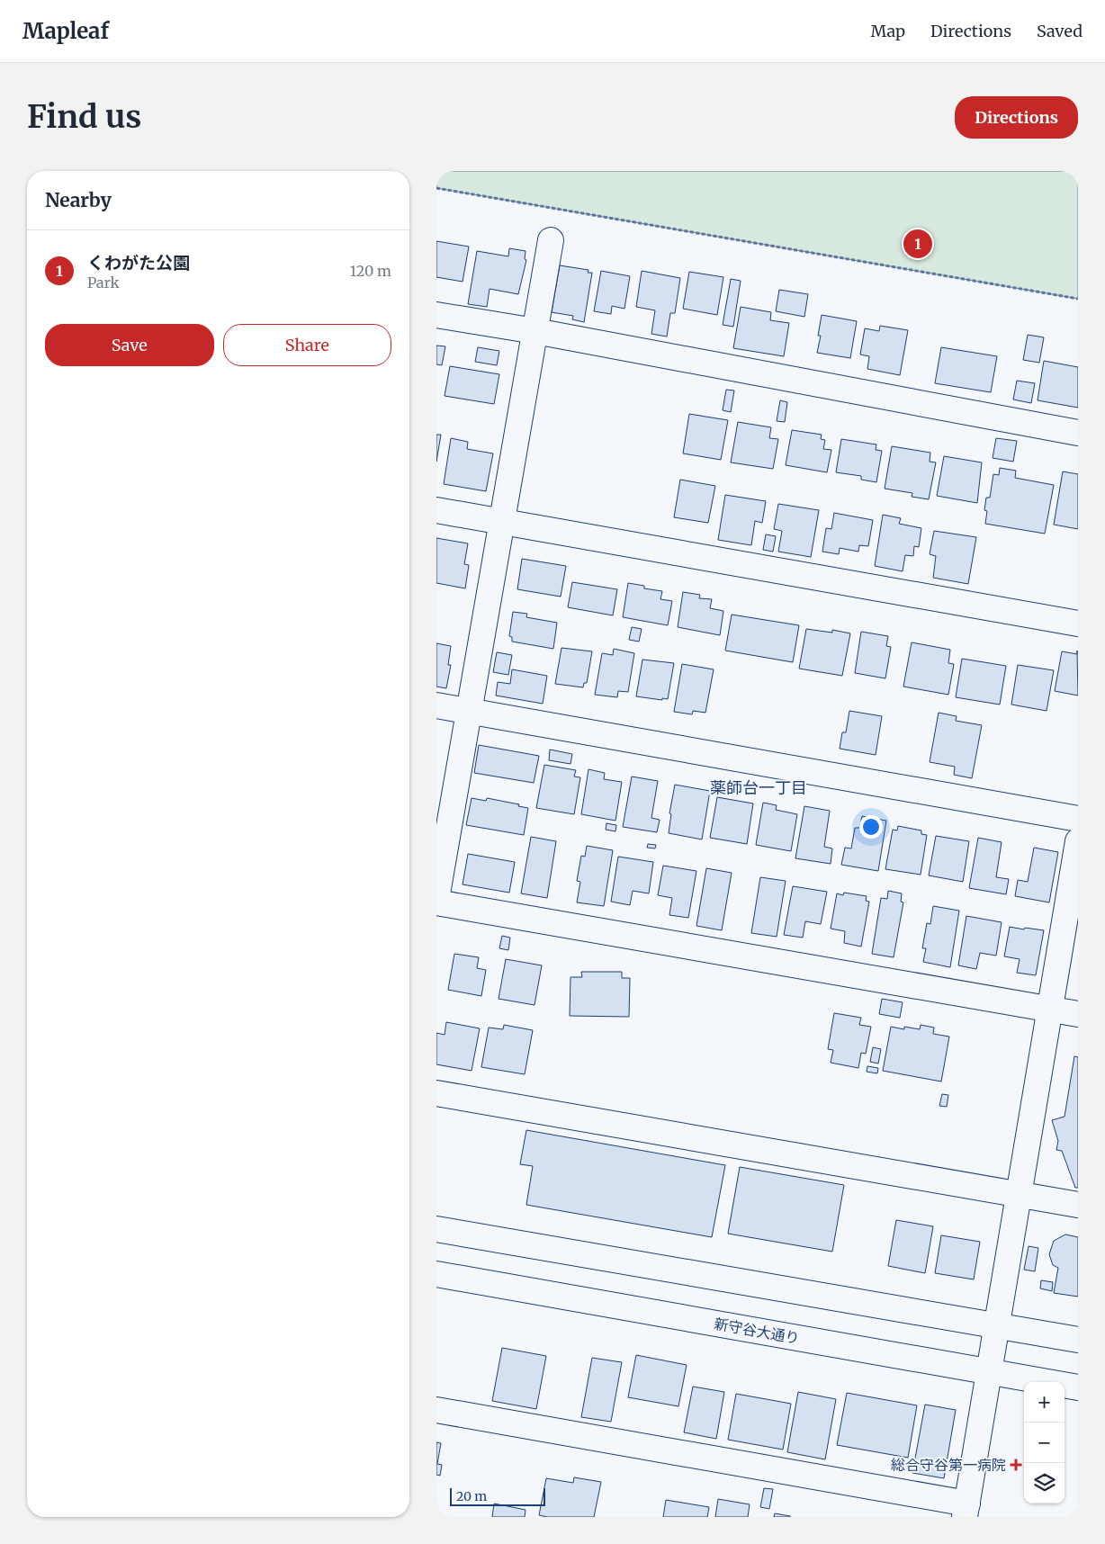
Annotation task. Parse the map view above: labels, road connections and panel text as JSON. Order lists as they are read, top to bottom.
{
  "streets": {
    "street": ["新守谷大通り"]
  },
  "districts": ["薬師台一丁目"],
  "places": {
    "health": ["総合守谷第一病院"]
  },
  "scale_bar": "20 m",
  "page": {
    "header": "Mapleaf",
    "nav": ["Map", "Directions", "Saved"],
    "buttons": [
      "Directions",
      ["Save", "Share"]
    ],
    "title": "Find us",
    "heading": "Nearby",
    "pins": "1",
    "list": [
      {
        "mark": "1",
        "name": "くわがた公園",
        "note": "Park",
        "value": "120 m"
      }
    ],
    "map_buttons": ["+", "−"],
    "scale": "20 m"
  }
}
